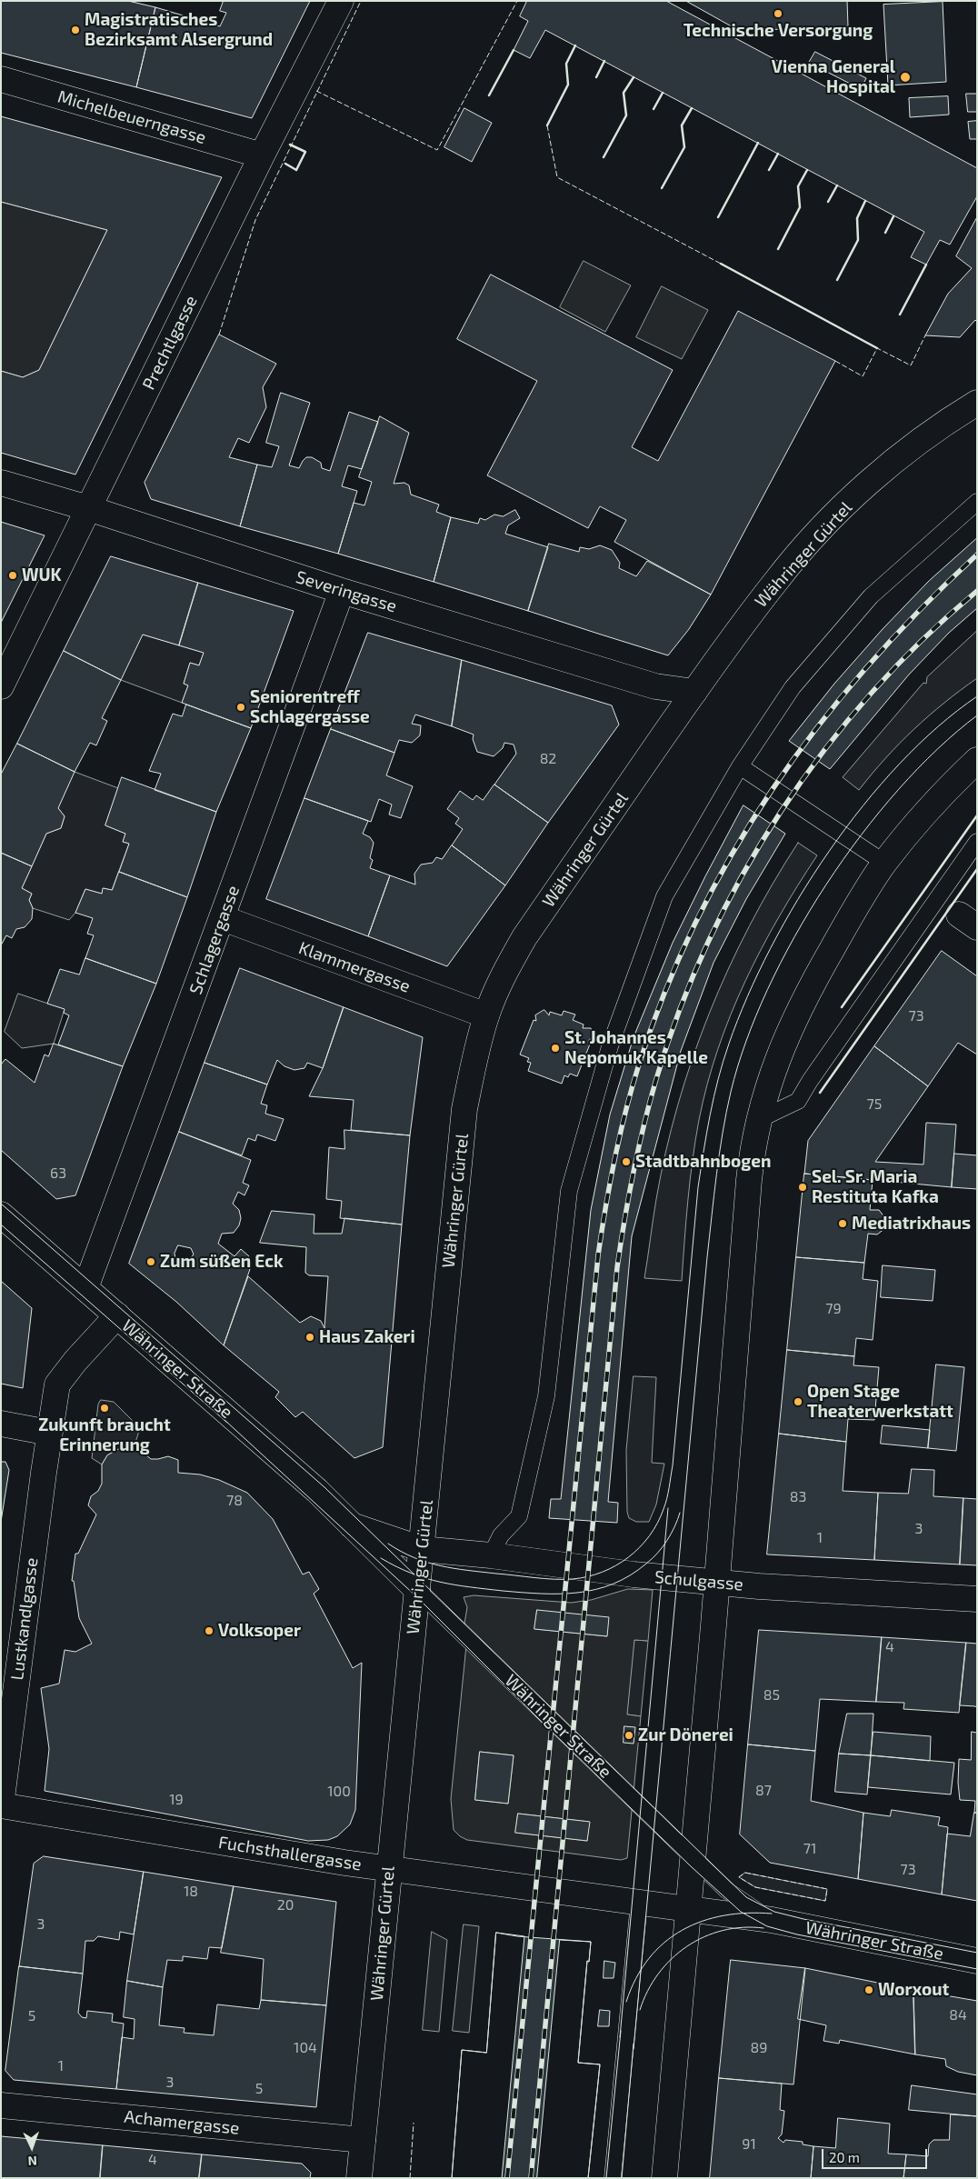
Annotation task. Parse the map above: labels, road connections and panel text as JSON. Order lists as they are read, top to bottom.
{
  "streets": {
    "main road": [
      "Michelbeuerngasse",
      "Prechtlgasse",
      "Währinger Gürtel",
      "Severingasse",
      "Schlagergasse",
      "Klammergasse",
      "Währinger Straße",
      "Schulgasse",
      "Lustkandlgasse",
      "Fuchsthallergasse",
      "Achamergasse"
    ]
  },
  "crossings": [
    ["Michelbeuerngasse", "Prechtlgasse"],
    ["Prechtlgasse", "Severingasse"],
    ["Währinger Gürtel", "Severingasse"],
    ["Währinger Gürtel", "Klammergasse"],
    ["Währinger Gürtel", "Währinger Straße"],
    ["Währinger Gürtel", "Schulgasse"],
    ["Währinger Gürtel", "Fuchsthallergasse"],
    ["Währinger Gürtel", "Achamergasse"],
    ["Severingasse", "Schlagergasse"],
    ["Schlagergasse", "Klammergasse"],
    ["Schlagergasse", "Währinger Straße"],
    ["Währinger Straße", "Schulgasse"],
    ["Währinger Straße", "Lustkandlgasse"],
    ["Währinger Straße", "Fuchsthallergasse"],
    ["Lustkandlgasse", "Fuchsthallergasse"]
  ],
  "places": [
    "Technische Versorgung",
    "Magistratisches Bezirksamt Alsergrund",
    "Vienna General Hospital",
    "WUK",
    "Seniorentreff Schlagergasse",
    "St. Johannes Nepomuk Kapelle",
    "Stadtbahnbogen",
    "Sel. Sr. Maria Restituta Kafka",
    "Mediatrixhaus",
    "Zum süßen Eck",
    "Haus Zakeri",
    "Open Stage Theaterwerkstatt",
    "Zukunft braucht Erinnerung",
    "Volksoper",
    "Zur Dönerei",
    "Worxout"
  ],
  "house_numbers": [
    "82",
    "73",
    "75",
    "63",
    "79",
    "83",
    "78",
    "3",
    "1",
    "4",
    "85",
    "87",
    "100",
    "19",
    "71",
    "73",
    "18",
    "20",
    "3",
    "84",
    "5",
    "104",
    "89",
    "1",
    "3",
    "5",
    "91",
    "4"
  ],
  "scale_bar": "20 m",
  "north": "bottom"
}
